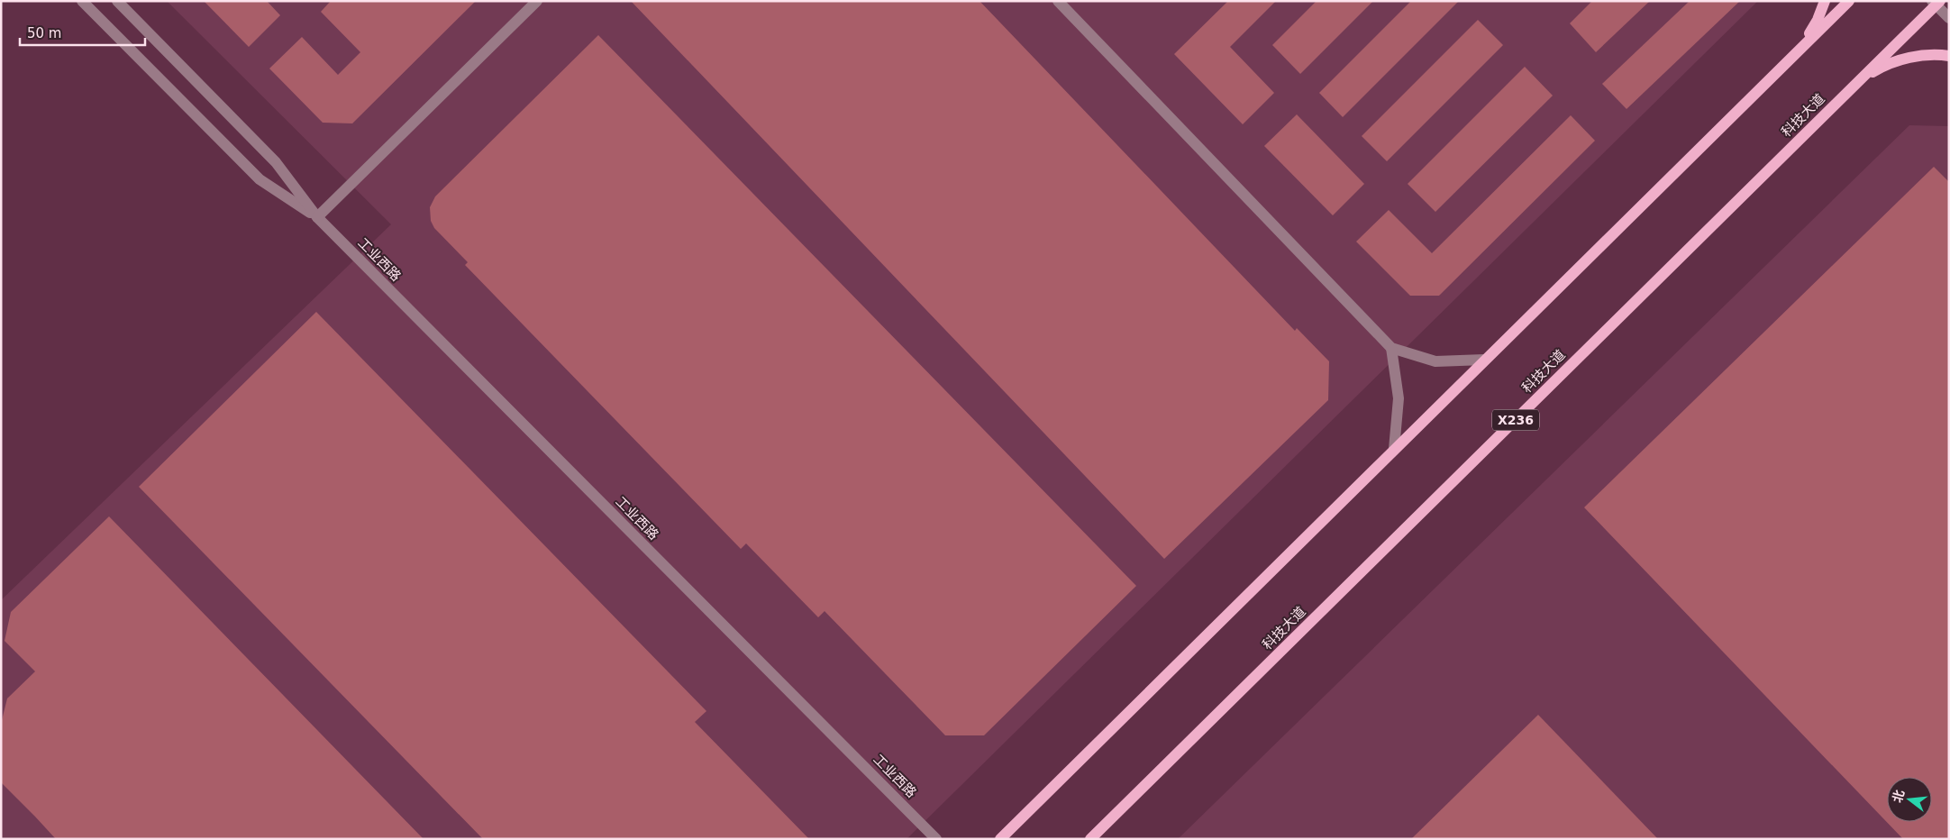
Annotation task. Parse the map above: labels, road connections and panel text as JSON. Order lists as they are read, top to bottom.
{
  "streets": {
    "main road": ["科技大道", "X236"],
    "street": ["工业西路"]
  },
  "scale_bar": "50 m",
  "north": "left"
}
